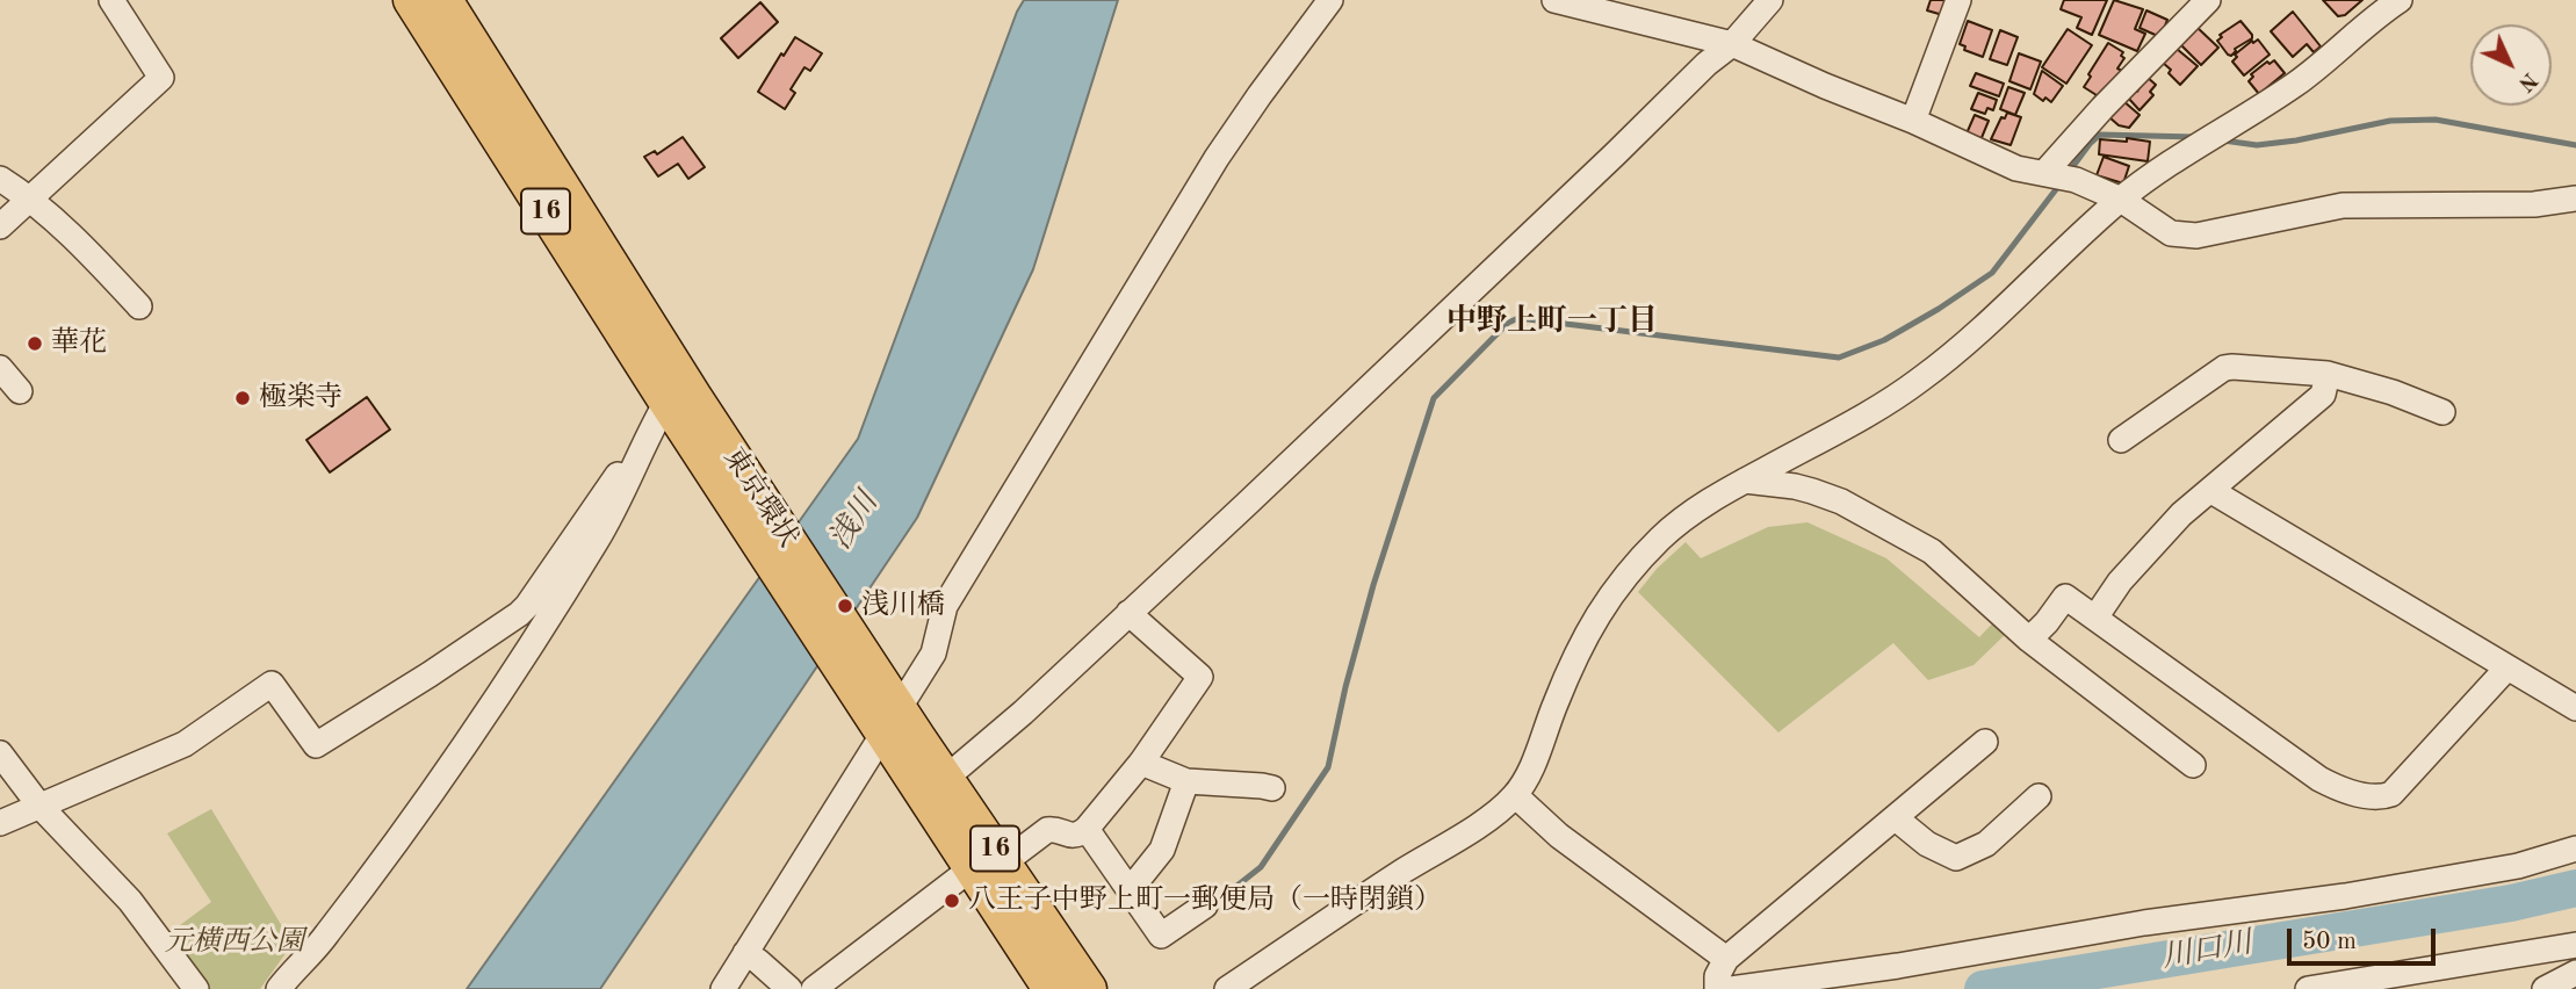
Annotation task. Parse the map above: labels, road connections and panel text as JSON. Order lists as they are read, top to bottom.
{
  "streets": {
    "highway": ["16", "東京環状"]
  },
  "districts": ["中野上町一丁目"],
  "water": ["浅川", "川口川"],
  "parks": ["元横西公園"],
  "places": [
    "華花",
    "極楽寺",
    "浅川橋",
    "八王子中野上町一郵便局（一時閉鎖）"
  ],
  "scale_bar": "50 m",
  "north": "bottom right"
}
